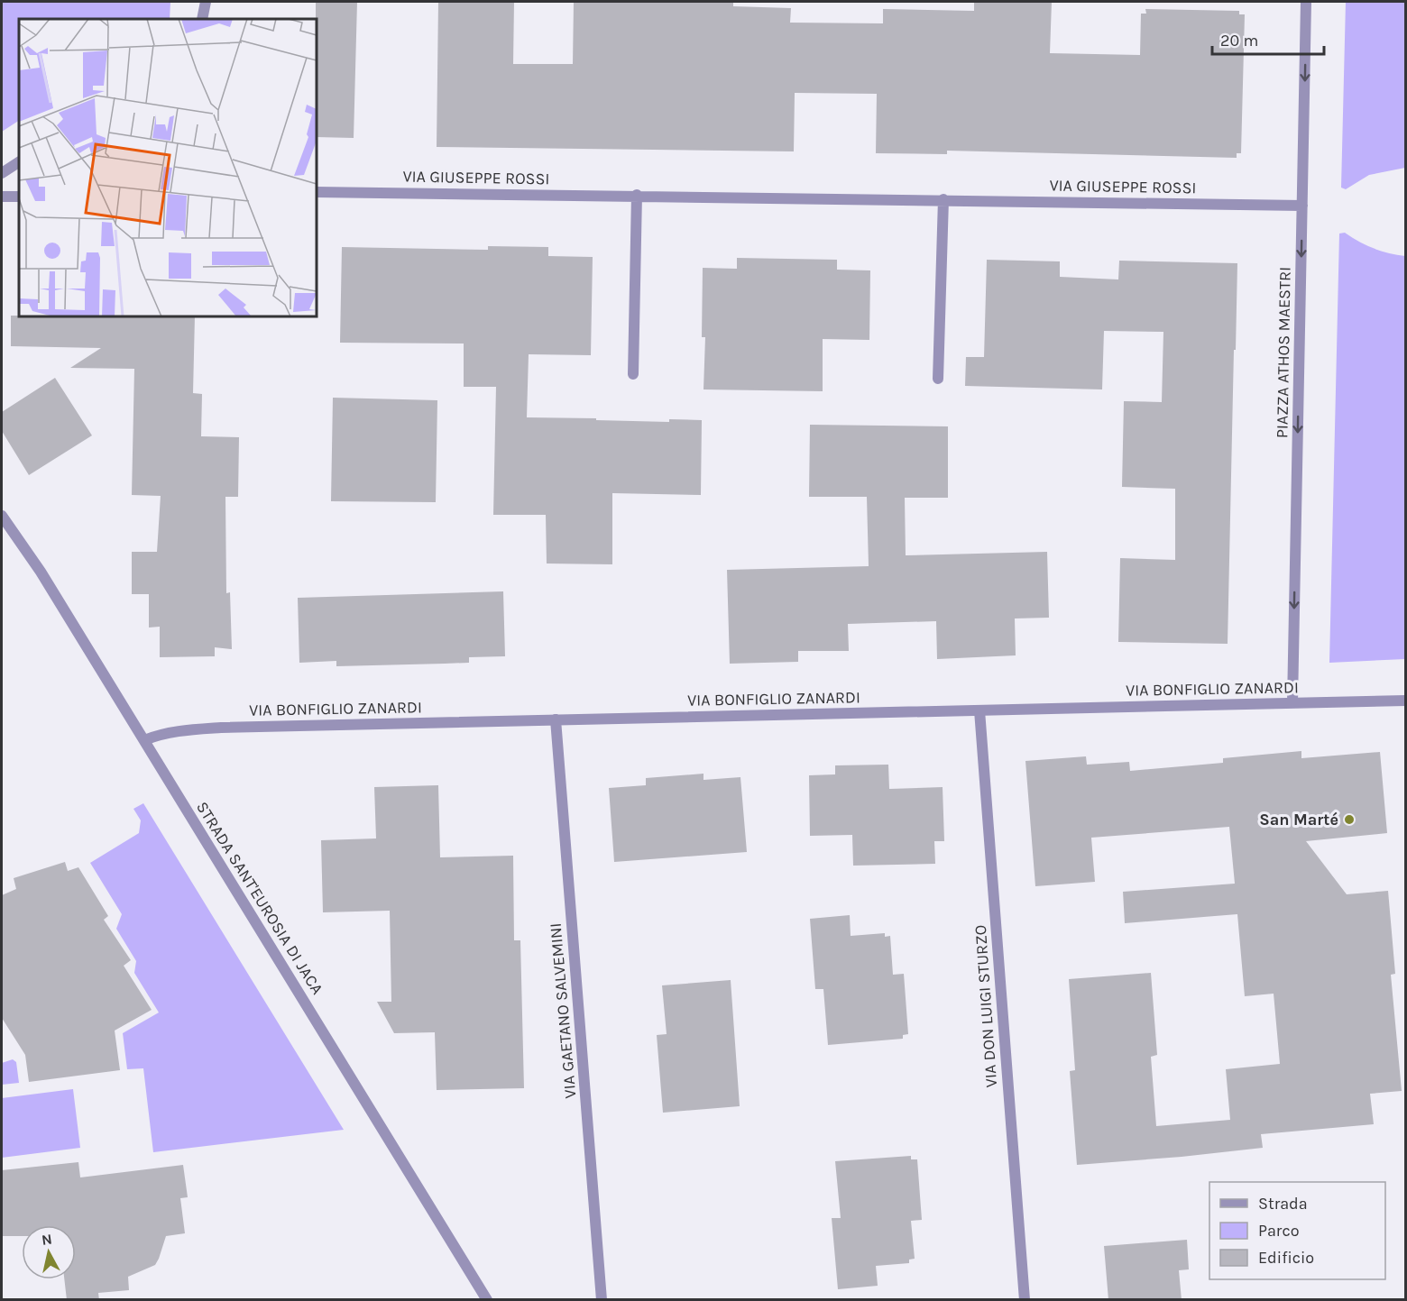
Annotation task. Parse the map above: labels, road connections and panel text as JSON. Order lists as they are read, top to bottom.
{
  "streets": {
    "street": [
      "VIA GIUSEPPE ROSSI",
      "PIAZZA ATHOS MAESTRI",
      "VIA BONFIGLIO ZANARDI",
      "STRADA SANT'EUROSIA DI JACA",
      "VIA DON LUIGI STURZO",
      "VIA GAETANO SALVEMINI"
    ]
  },
  "crossings": [
    ["VIA GIUSEPPE ROSSI", "PIAZZA ATHOS MAESTRI"],
    ["PIAZZA ATHOS MAESTRI", "VIA BONFIGLIO ZANARDI"],
    ["VIA BONFIGLIO ZANARDI", "STRADA SANT'EUROSIA DI JACA"],
    ["VIA BONFIGLIO ZANARDI", "VIA DON LUIGI STURZO"],
    ["VIA BONFIGLIO ZANARDI", "VIA GAETANO SALVEMINI"]
  ],
  "one_way": ["PIAZZA ATHOS MAESTRI"],
  "places": ["San Marté"],
  "legend": ["Strada", "Parco", "Edificio"],
  "scale_bar": "20 m",
  "north": "top"
}
